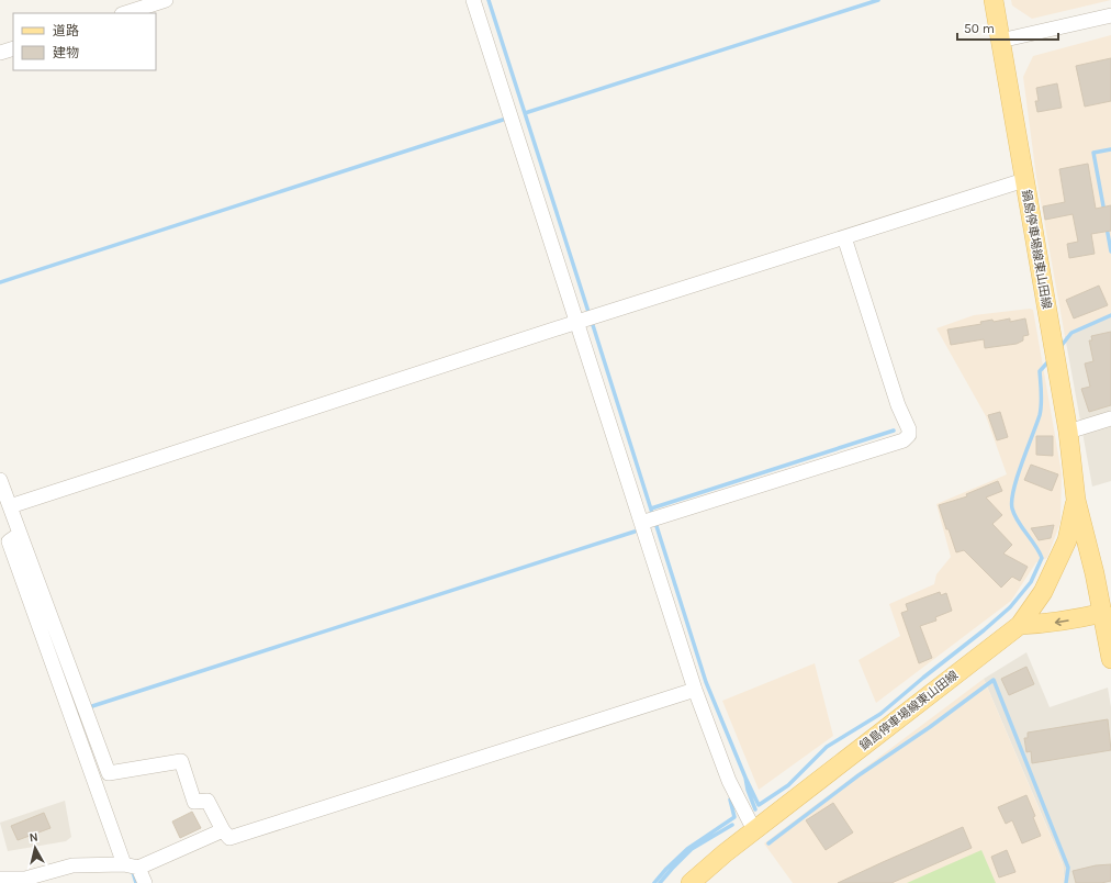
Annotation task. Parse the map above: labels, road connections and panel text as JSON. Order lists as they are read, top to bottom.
{
  "streets": {
    "main road": ["鍋島停車場線東山田線"]
  },
  "legend": ["道路", "建物"],
  "scale_bar": "50 m",
  "north": "top"
}
